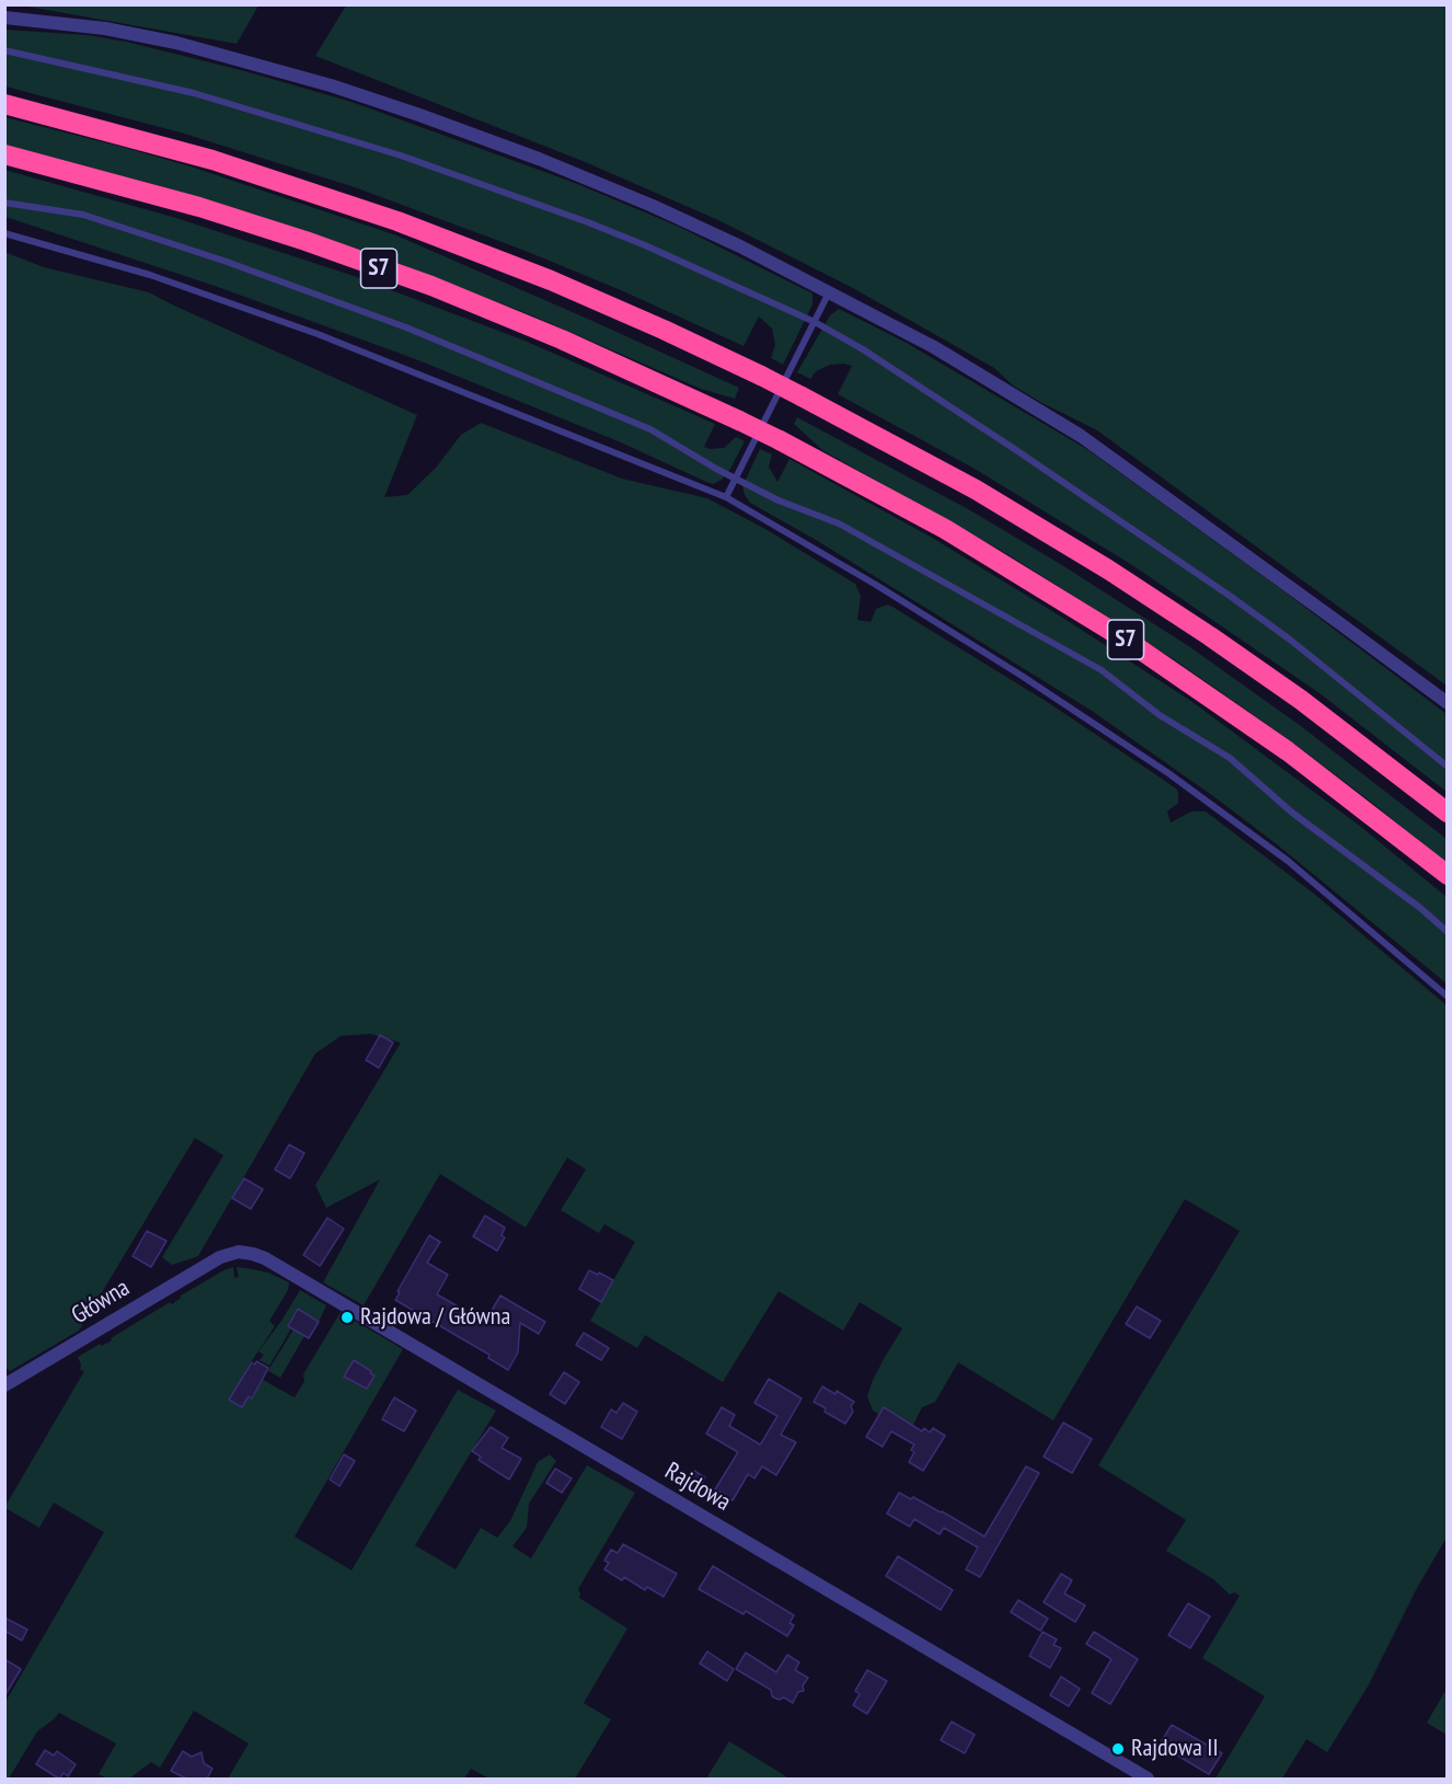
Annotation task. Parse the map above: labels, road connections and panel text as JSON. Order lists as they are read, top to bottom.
{
  "streets": {
    "highway": ["S7"],
    "street": ["Główna", "Rajdowa"]
  },
  "crossings": [
    ["Główna", "Rajdowa"]
  ],
  "places": ["Rajdowa / Główna", "Rajdowa II"]
}
